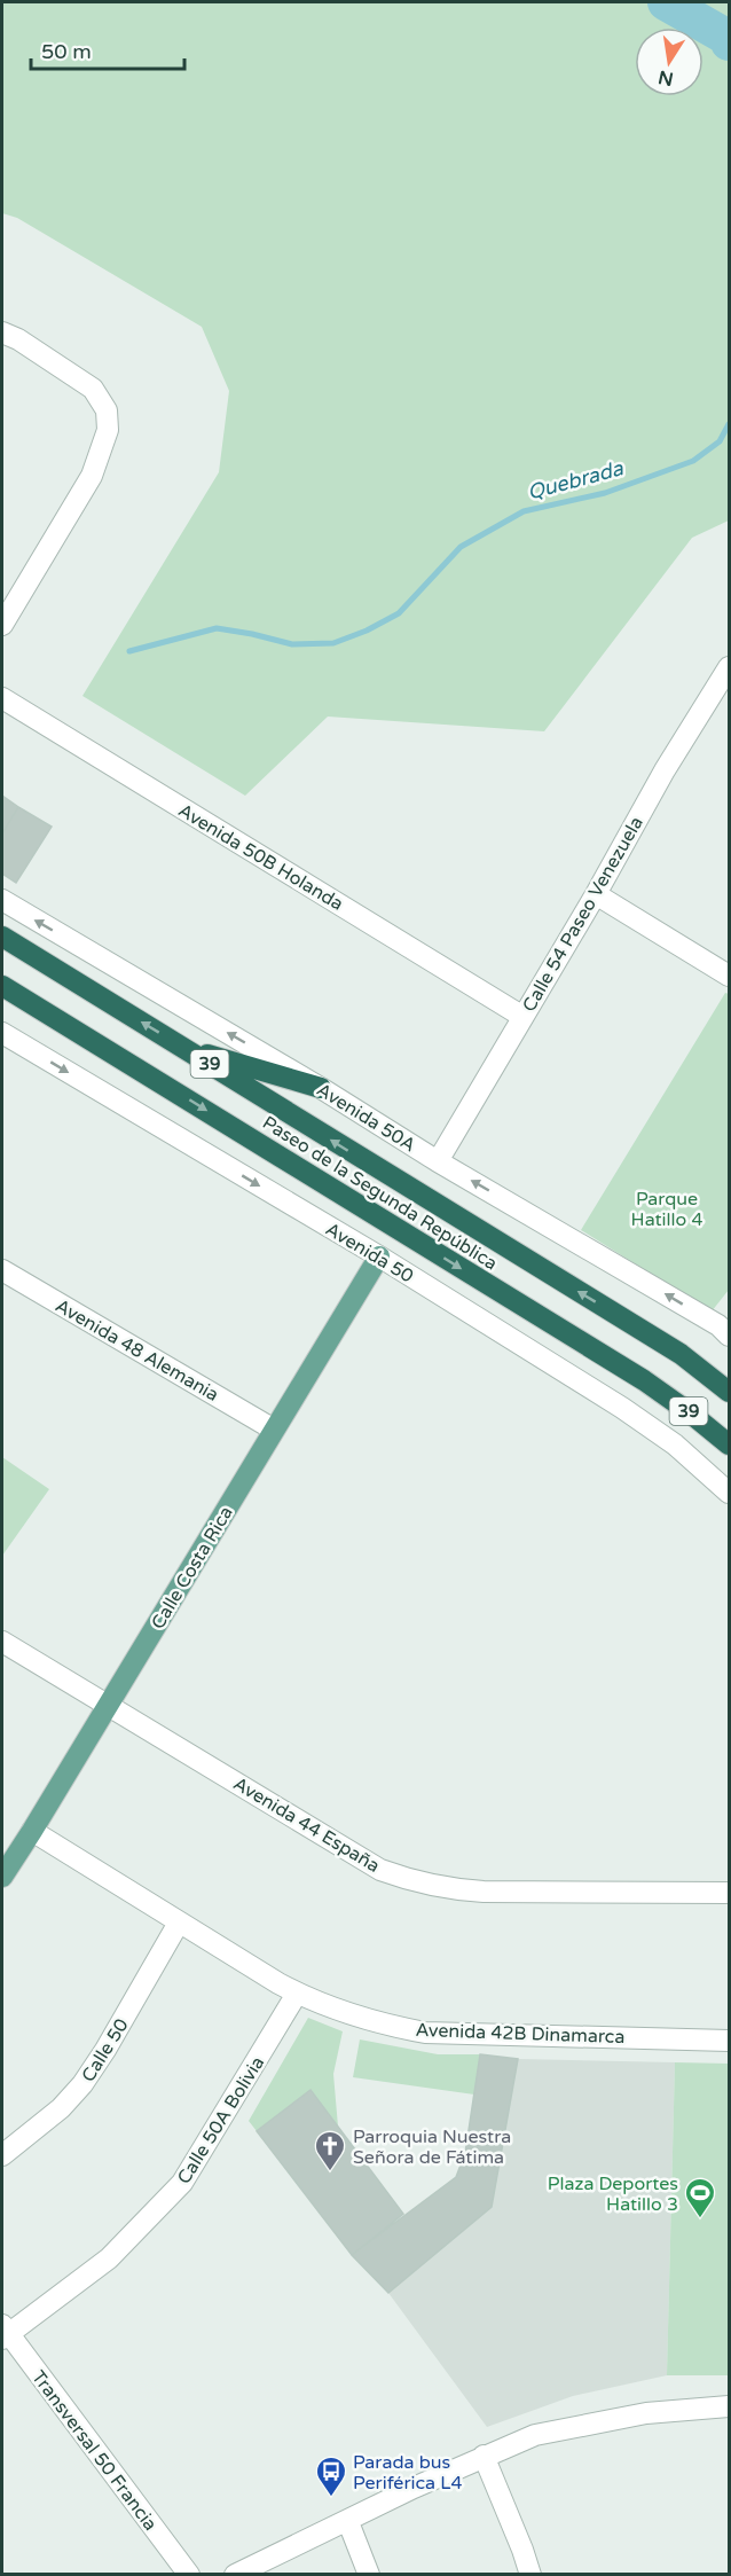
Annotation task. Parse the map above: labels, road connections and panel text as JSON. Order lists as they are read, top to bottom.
{
  "streets": {
    "highway": ["39", "Paseo de la Segunda República"],
    "main road": ["Calle Costa Rica"],
    "street": [
      "Avenida 50B Holanda",
      "Calle 54 Paseo Venezuela",
      "Avenida 50A",
      "Avenida 50",
      "Avenida 48 Alemania",
      "Avenida 44 España",
      "Avenida 42B Dinamarca",
      "Calle 50",
      "Calle 50A Bolivia",
      "Transversal 50 Francia"
    ]
  },
  "crossings": [
    ["Avenida 50B Holanda", "Calle 54 Paseo Venezuela"],
    ["Calle 54 Paseo Venezuela", "Avenida 50A"],
    ["Avenida 50", "Calle Costa Rica"],
    ["Avenida 48 Alemania", "Calle Costa Rica"],
    ["Calle Costa Rica", "Avenida 44 España"],
    ["Calle Costa Rica", "Avenida 42B Dinamarca"],
    ["Avenida 42B Dinamarca", "Calle 50"],
    ["Avenida 42B Dinamarca", "Calle 50A Bolivia"],
    ["Calle 50A Bolivia", "Transversal 50 Francia"]
  ],
  "one_way": ["Avenida 50A", "Avenida 50"],
  "water": ["Quebrada"],
  "parks": ["Parque Hatillo 4"],
  "places": {
    "church": ["Parroquia Nuestra Señora de Fátima"],
    "sports": ["Plaza Deportes Hatillo 3"],
    "bus stop": ["Parada bus Periférica L4"]
  },
  "scale_bar": "50 m",
  "north": "bottom"
}
